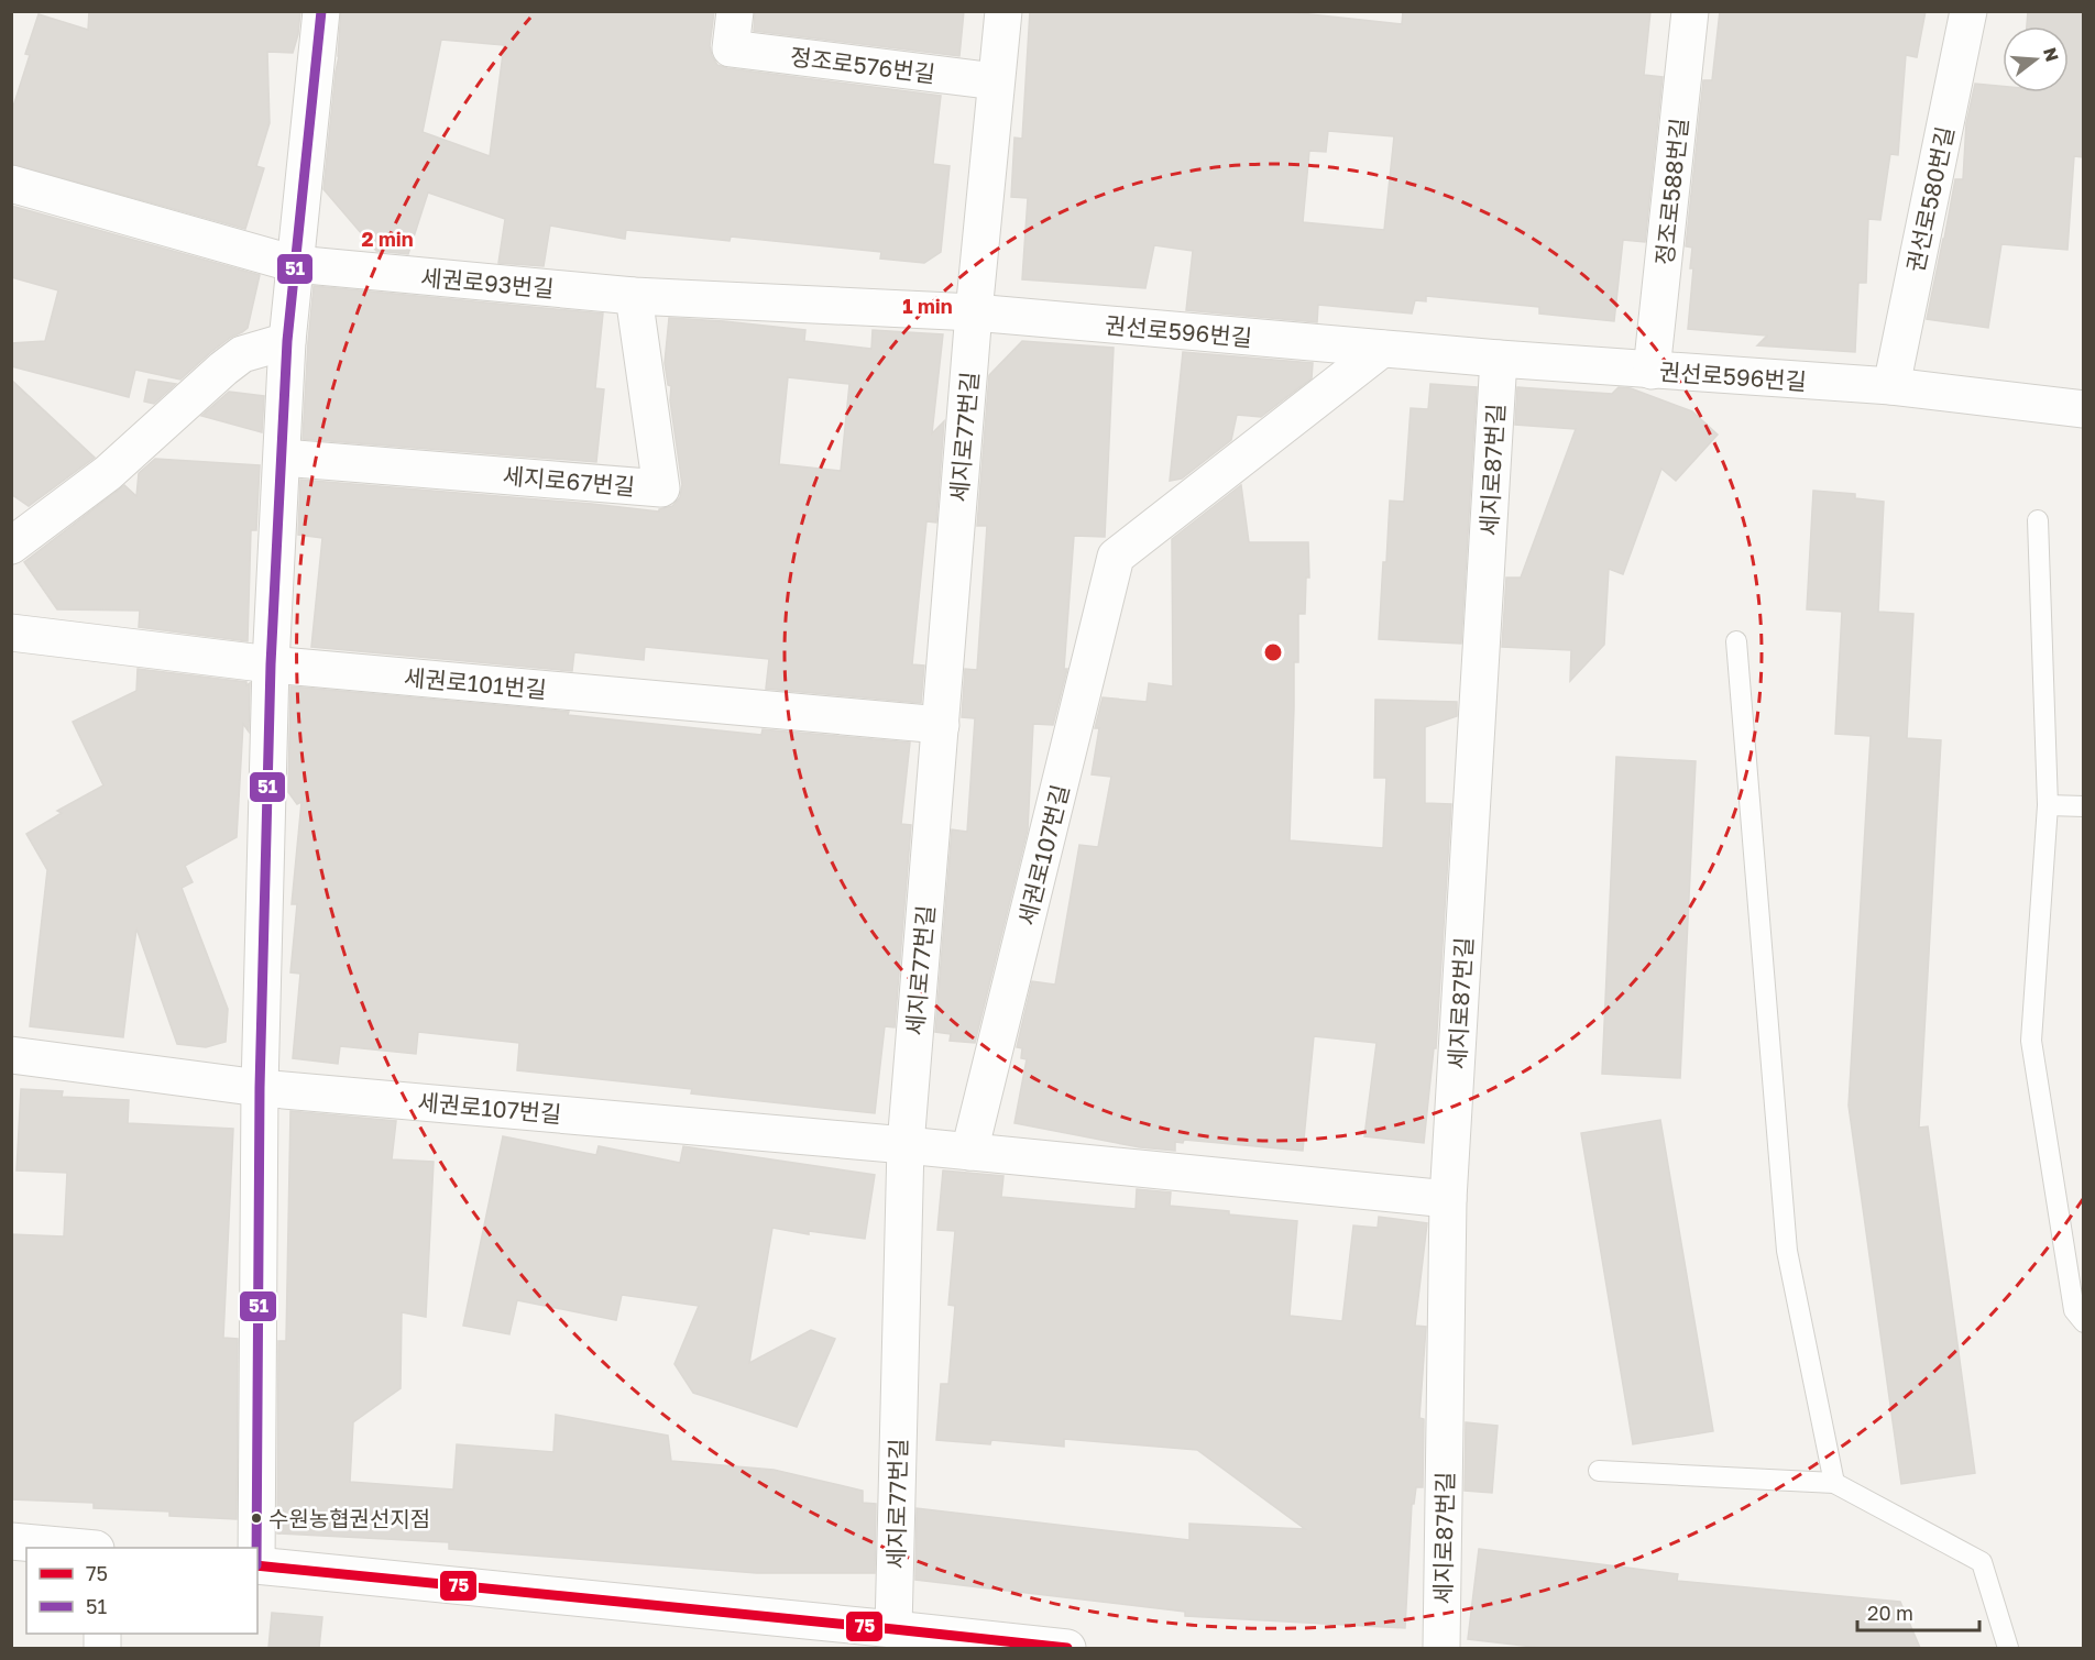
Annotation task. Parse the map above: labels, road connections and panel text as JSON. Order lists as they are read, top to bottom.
{
  "streets": {
    "street": [
      "정조로576번길",
      "정조로588번길",
      "권선로580번길",
      "세권로93번길",
      "권선로596번길",
      "세지로77번길",
      "세지로87번길",
      "세지로67번길",
      "세권로101번길",
      "세권로107번길"
    ]
  },
  "crossings": [
    ["정조로588번길", "권선로596번길"],
    ["권선로580번길", "권선로596번길"],
    ["세권로93번길", "권선로596번길"],
    ["세권로93번길", "세지로77번길"],
    ["세권로93번길", "세지로67번길"],
    ["권선로596번길", "세지로77번길"],
    ["권선로596번길", "세지로87번길"],
    ["권선로596번길", "세권로107번길"],
    ["세지로77번길", "세권로101번길"],
    ["세지로77번길", "세권로107번길"],
    ["세지로87번길", "세권로107번길"]
  ],
  "places": ["수원농협권선지점"],
  "lines": ["transit line 51", "transit line 75"],
  "legend": ["75", "51"],
  "scale_bar": "20 m",
  "north": "right",
  "rings": ["2 min", "1 min"]
}
